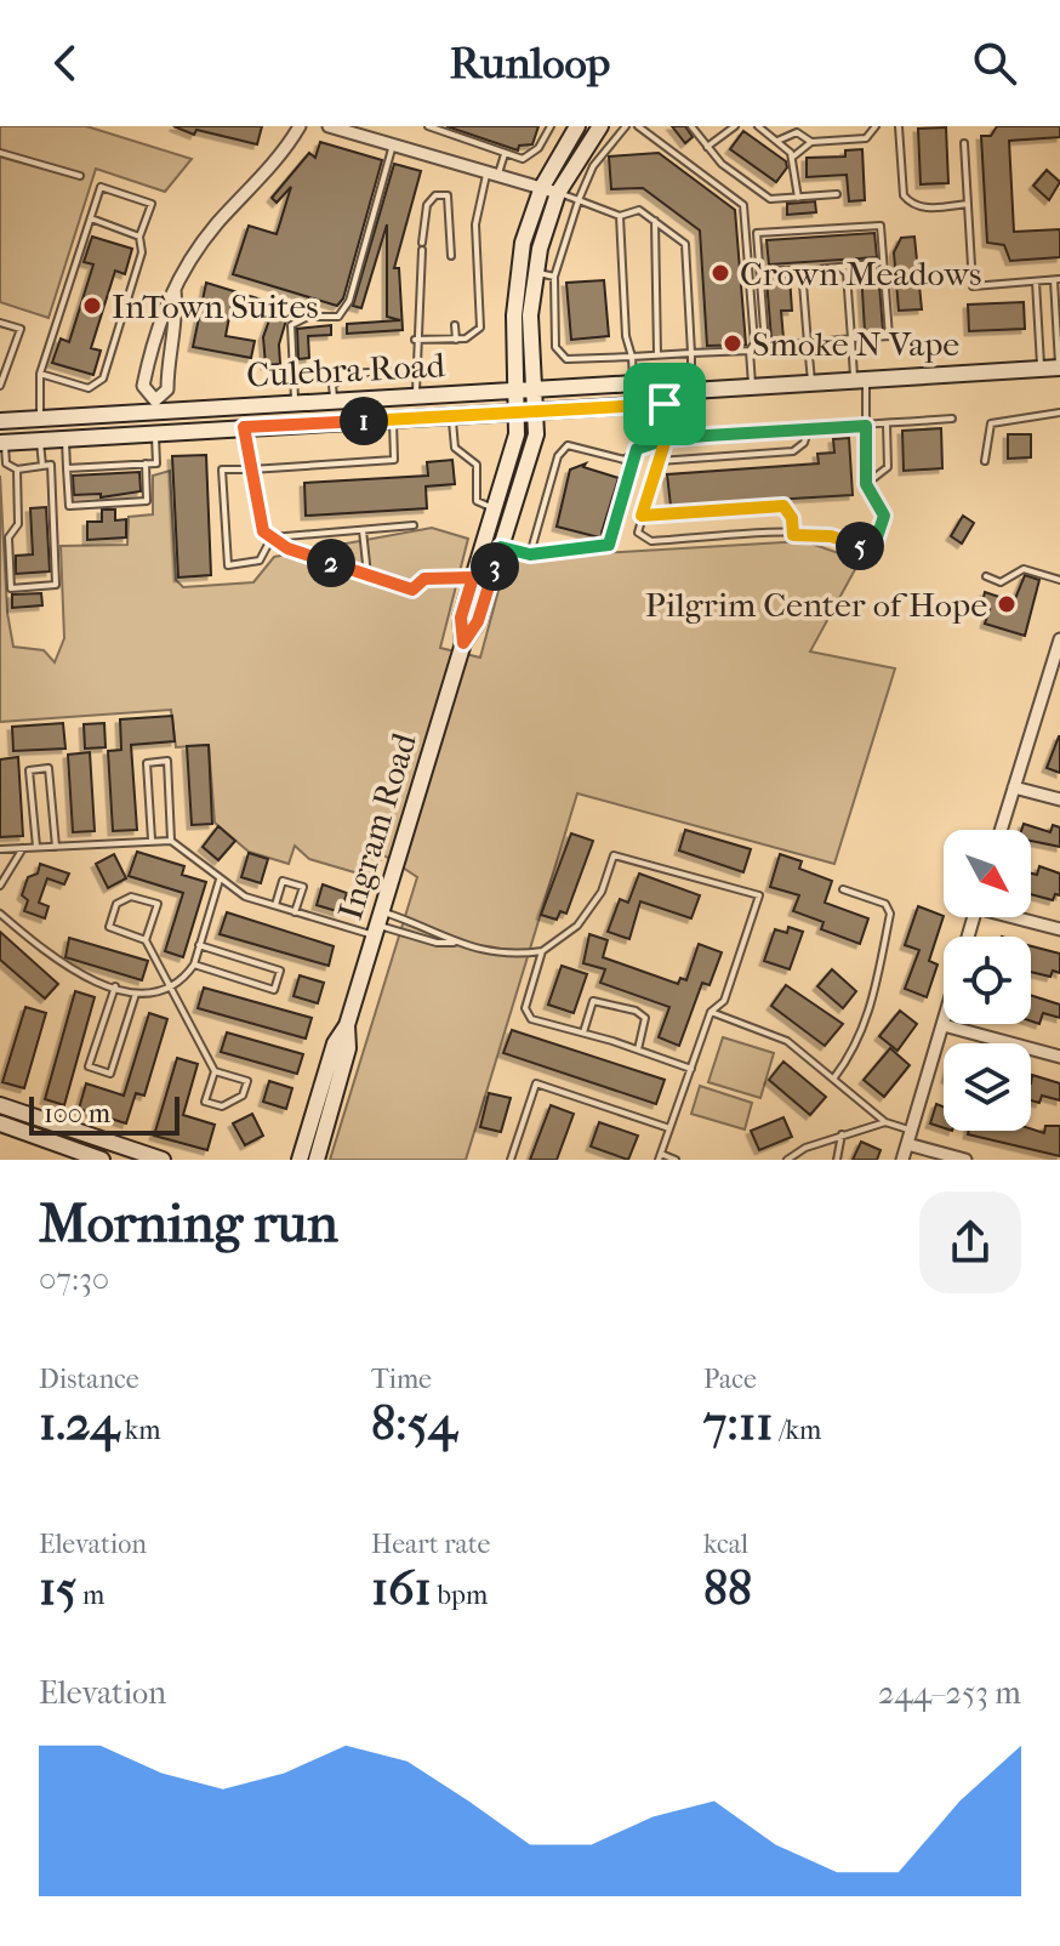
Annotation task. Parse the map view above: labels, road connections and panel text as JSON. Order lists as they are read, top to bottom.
{
  "streets": {
    "street": ["Culebra Road", "Ingram Road"]
  },
  "crossings": [
    ["Culebra Road", "Ingram Road"]
  ],
  "places": [
    "Crown Meadows",
    "InTown Suites",
    "Smoke N Vape",
    "Pilgrim Center of Hope"
  ],
  "scale_bar": "100 m",
  "north": "bottom right",
  "page": {
    "header": "Runloop",
    "pins": [
      "1",
      "5",
      "2",
      "3"
    ],
    "scale": "100 m",
    "heading": ["Morning run", "07:30"],
    "stats": [
      ["Distance", "1.24 km"],
      ["Time", "8:54"],
      ["Pace", "7:11 /km"],
      ["Elevation", "15 m"],
      ["Heart rate", "161 bpm"],
      ["kcal", "88"]
    ],
    "chart": ["Elevation", "244–253 m"]
  }
}
